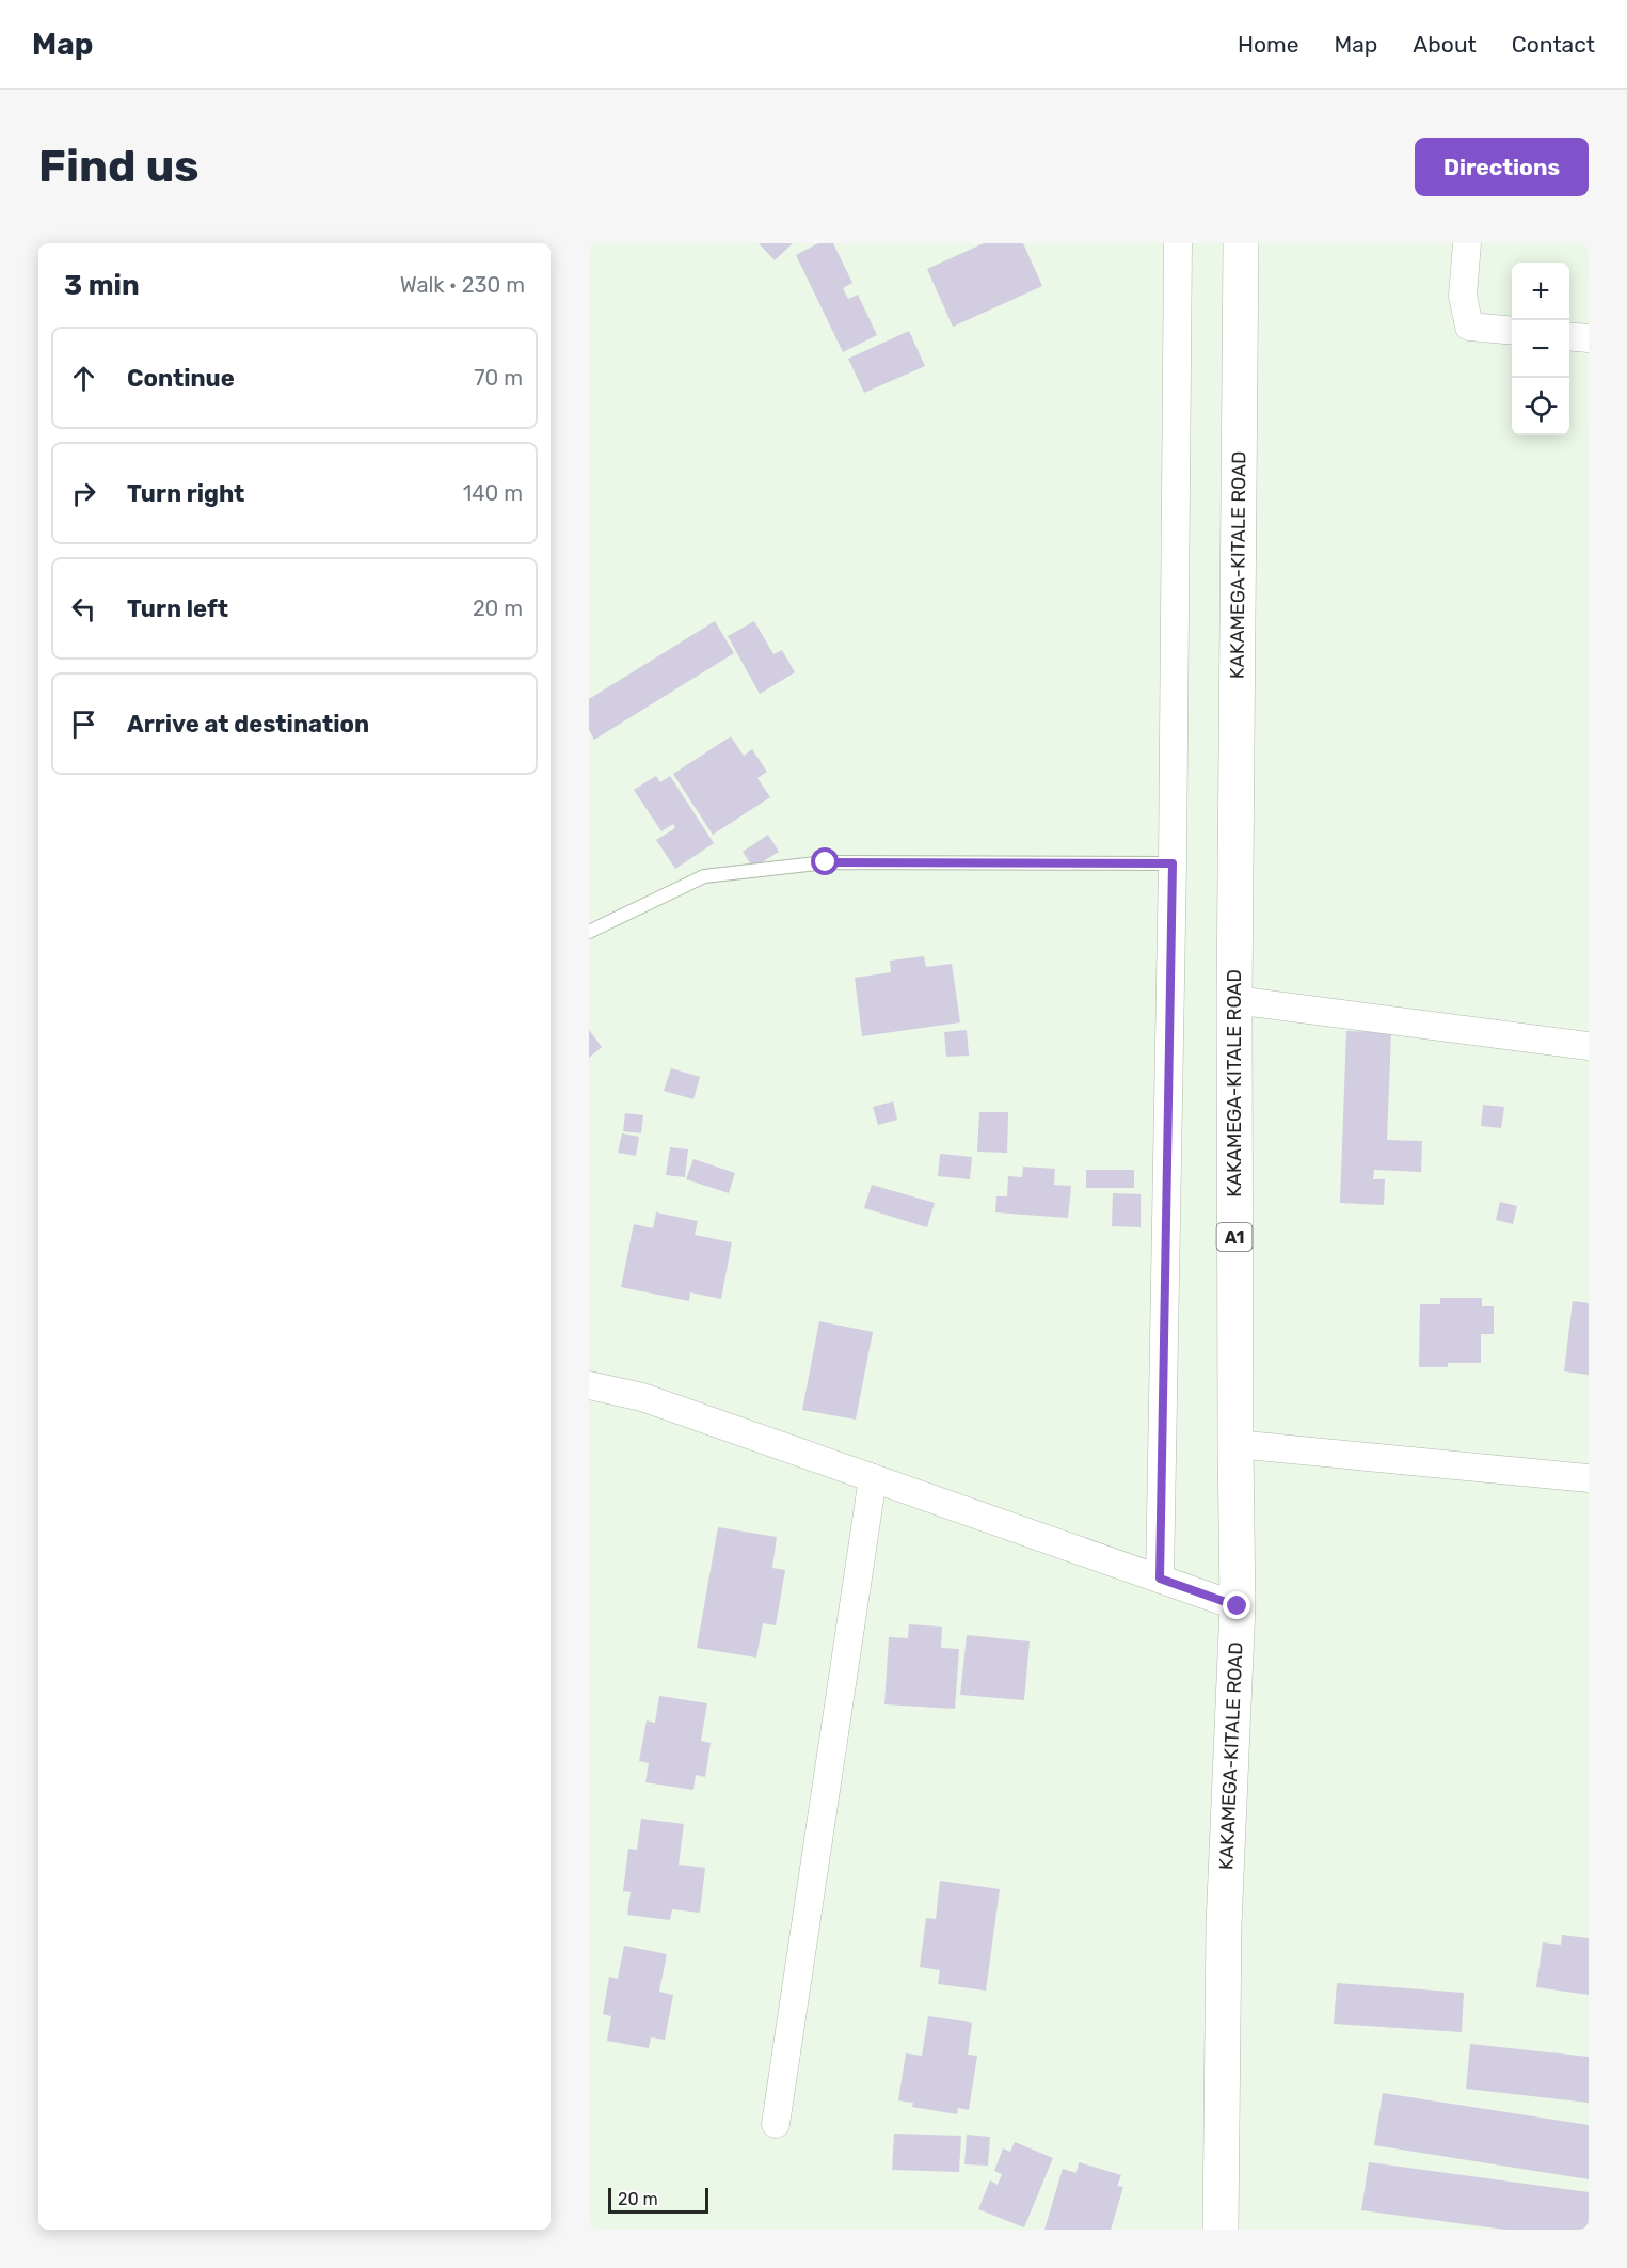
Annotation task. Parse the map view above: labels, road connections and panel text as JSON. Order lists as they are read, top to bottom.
{
  "streets": {
    "highway": ["KAKAMEGA-KITALE ROAD", "A1"]
  },
  "scale_bar": "20 m",
  "page": {
    "header": "Map",
    "nav": [
      "Home",
      "Map",
      "About",
      "Contact"
    ],
    "buttons": "Directions",
    "title": "Find us",
    "heading": ["3 min", "Walk · 230 m"],
    "map_buttons": ["+", "−"],
    "list": [
      ["Continue", "70 m"],
      ["Turn right", "140 m"],
      ["Turn left", "20 m"],
      "Arrive at destination"
    ],
    "scale": "20 m"
  }
}
